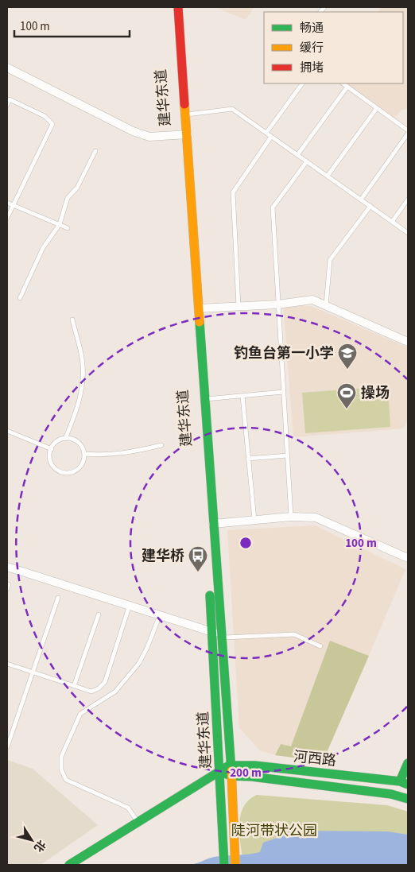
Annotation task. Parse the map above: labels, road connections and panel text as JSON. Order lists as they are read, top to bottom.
{
  "streets": {
    "main road": ["建华东道", "河西路"]
  },
  "crossings": [
    ["建华东道", "河西路"]
  ],
  "parks": ["陡河带状公园"],
  "places": {
    "school or university": ["钓鱼台第一小学"],
    "sports": ["操场"],
    "bus stop": ["建华桥"]
  },
  "legend": ["畅通", "缓行", "拥堵"],
  "scale_bar": "100 m",
  "north": "bottom right",
  "rings": ["100 m", "200 m"]
}
